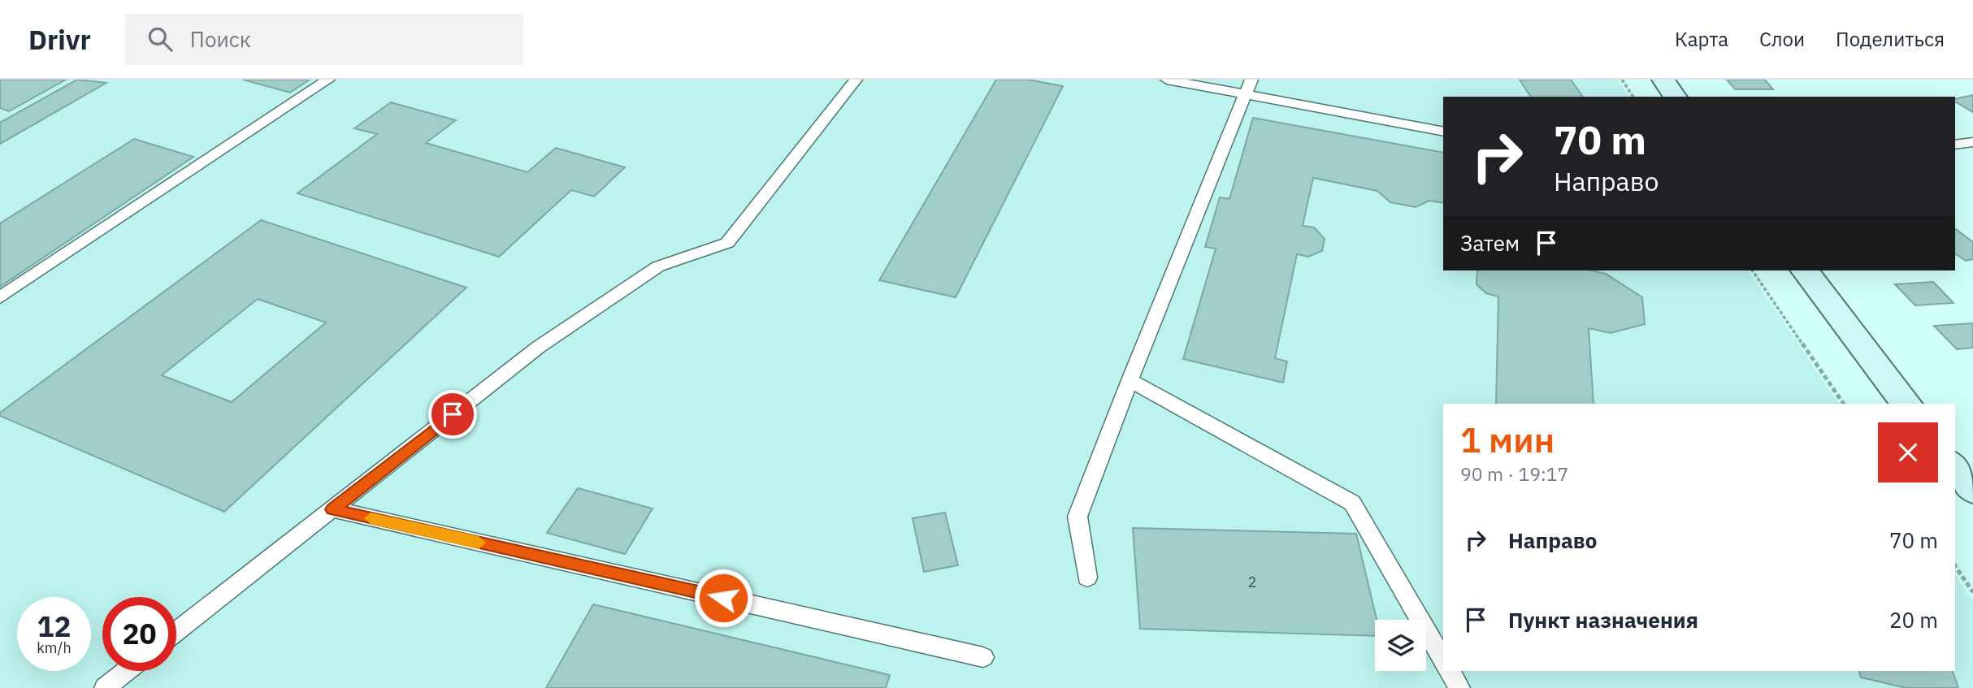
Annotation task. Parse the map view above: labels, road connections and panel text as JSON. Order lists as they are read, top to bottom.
{
  "house_numbers": ["2"],
  "page": {
    "header": "Drivr",
    "search": "Поиск",
    "nav": ["Карта", "Слои", "Поделиться"],
    "turn": ["70 m", "Направо"],
    "then": "Затем",
    "heading": ["1 мин", "90 m · 19:17"],
    "list": [
      {
        "name": "Направо",
        "value": "70 m"
      },
      {
        "name": "Пункт назначения",
        "value": "20 m"
      }
    ],
    "speed": "12 km/h",
    "limit": "20"
  }
}
